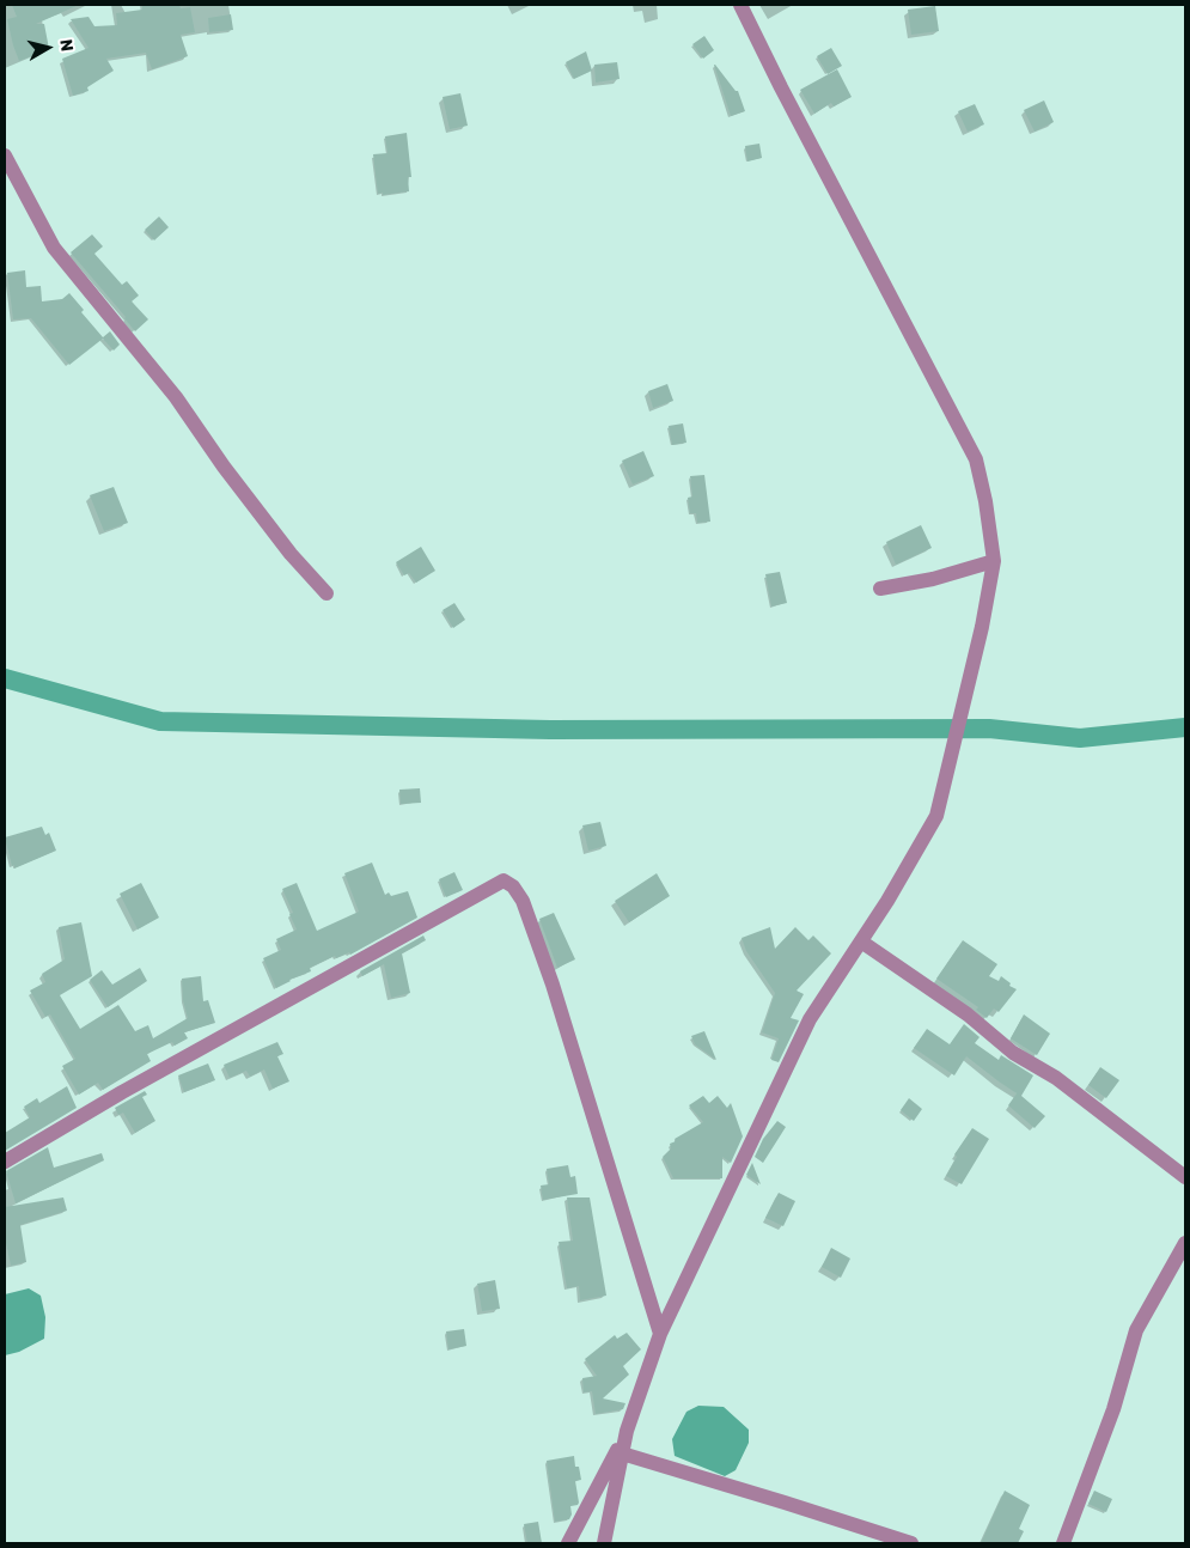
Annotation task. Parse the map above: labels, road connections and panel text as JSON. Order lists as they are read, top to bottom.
{
  "north": "right"
}
